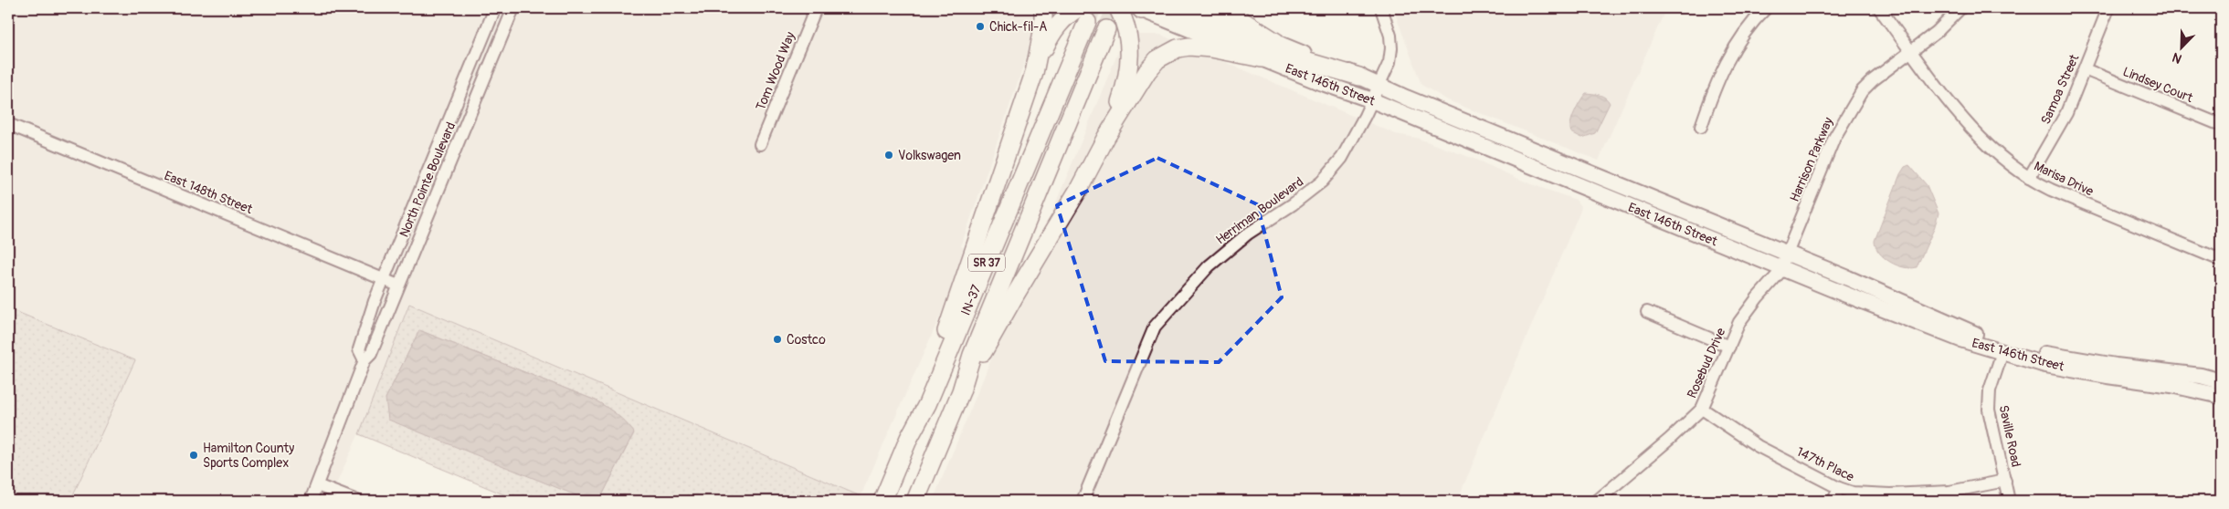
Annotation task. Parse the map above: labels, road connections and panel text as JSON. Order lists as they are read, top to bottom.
{
  "streets": {
    "highway": ["SR 37", "IN-37"],
    "main road": ["East 146th Street"],
    "street": [
      "Tom Wood Way",
      "Lindsey Court",
      "Samoa Street",
      "Harrison Parkway",
      "Marisa Drive",
      "North Pointe Boulevard",
      "East 148th Street",
      "Herriman Boulevard",
      "Rosebud Drive",
      "Saville Road",
      "147th Place"
    ]
  },
  "crossings": [
    ["East 146th Street", "Harrison Parkway"],
    ["East 146th Street", "Herriman Boulevard"],
    ["East 146th Street", "Rosebud Drive"],
    ["East 146th Street", "Saville Road"],
    ["Lindsey Court", "Samoa Street"],
    ["Samoa Street", "Marisa Drive"],
    ["Harrison Parkway", "Marisa Drive"],
    ["Harrison Parkway", "Rosebud Drive"],
    ["North Pointe Boulevard", "East 148th Street"],
    ["Rosebud Drive", "147th Place"],
    ["Saville Road", "147th Place"]
  ],
  "places": [
    "Chick-fil-A",
    "Volkswagen",
    "Costco",
    "Hamilton County Sports Complex"
  ],
  "north": "bottom left"
}
